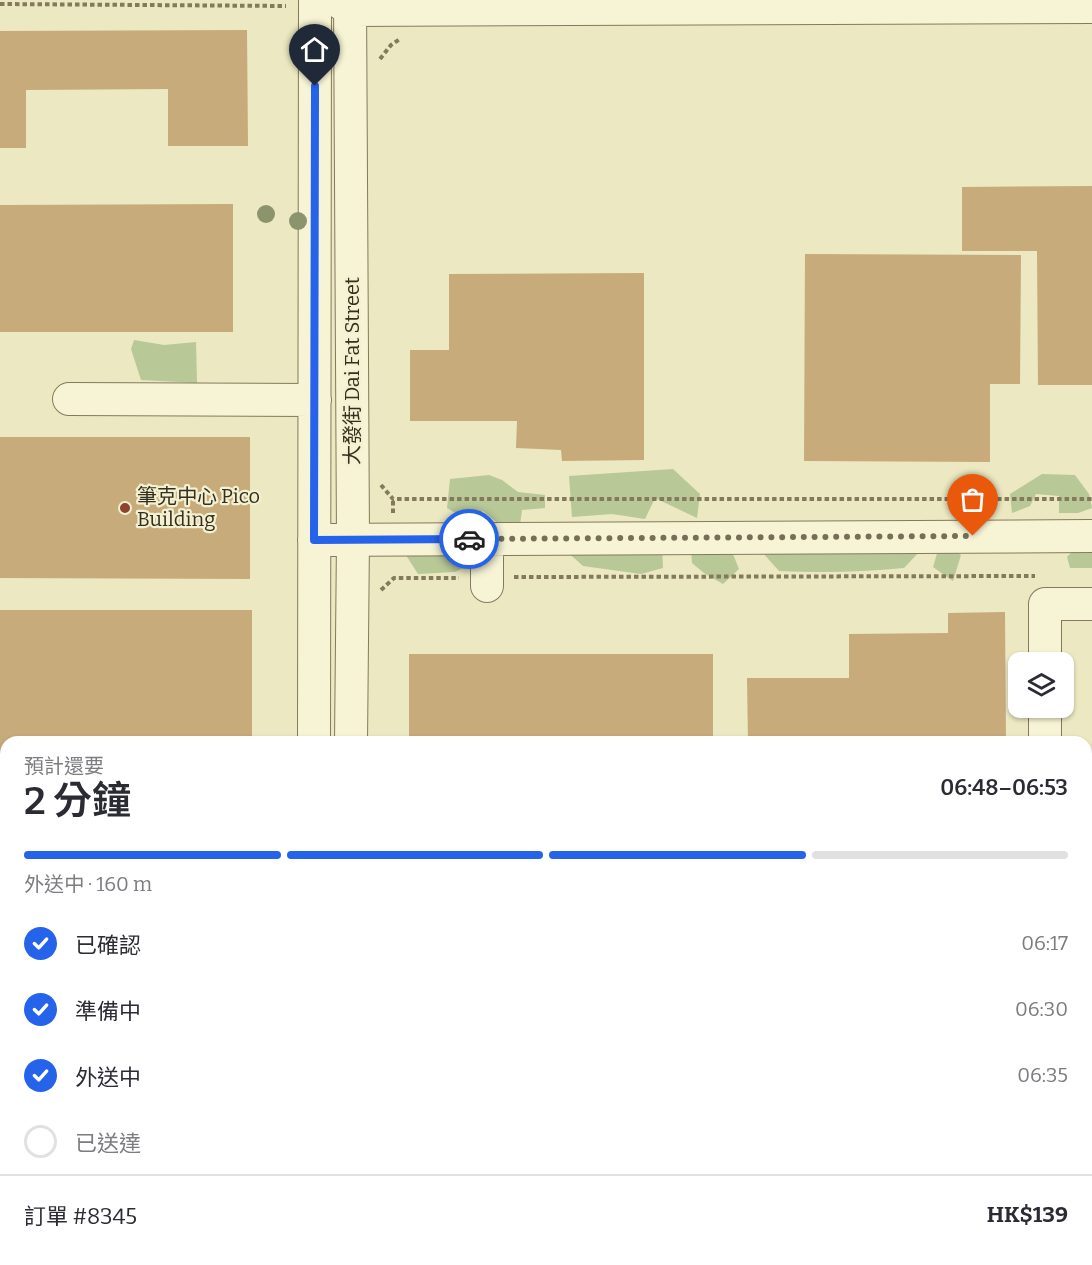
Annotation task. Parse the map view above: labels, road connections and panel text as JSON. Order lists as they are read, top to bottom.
{
  "streets": {
    "street": ["大發街 Dai Fat Street"]
  },
  "places": ["筆克中心 Pico Building"],
  "page": {
    "heading": ["2 分鐘", "預計還要", "06:48–06:53"],
    "panel": ["訂單 #8345", "HK$139"],
    "bar": "外送中 · 160 m",
    "list": [
      ["已確認", "06:17"],
      ["準備中", "06:30"],
      ["外送中", "06:35"],
      "已送達"
    ]
  }
}
